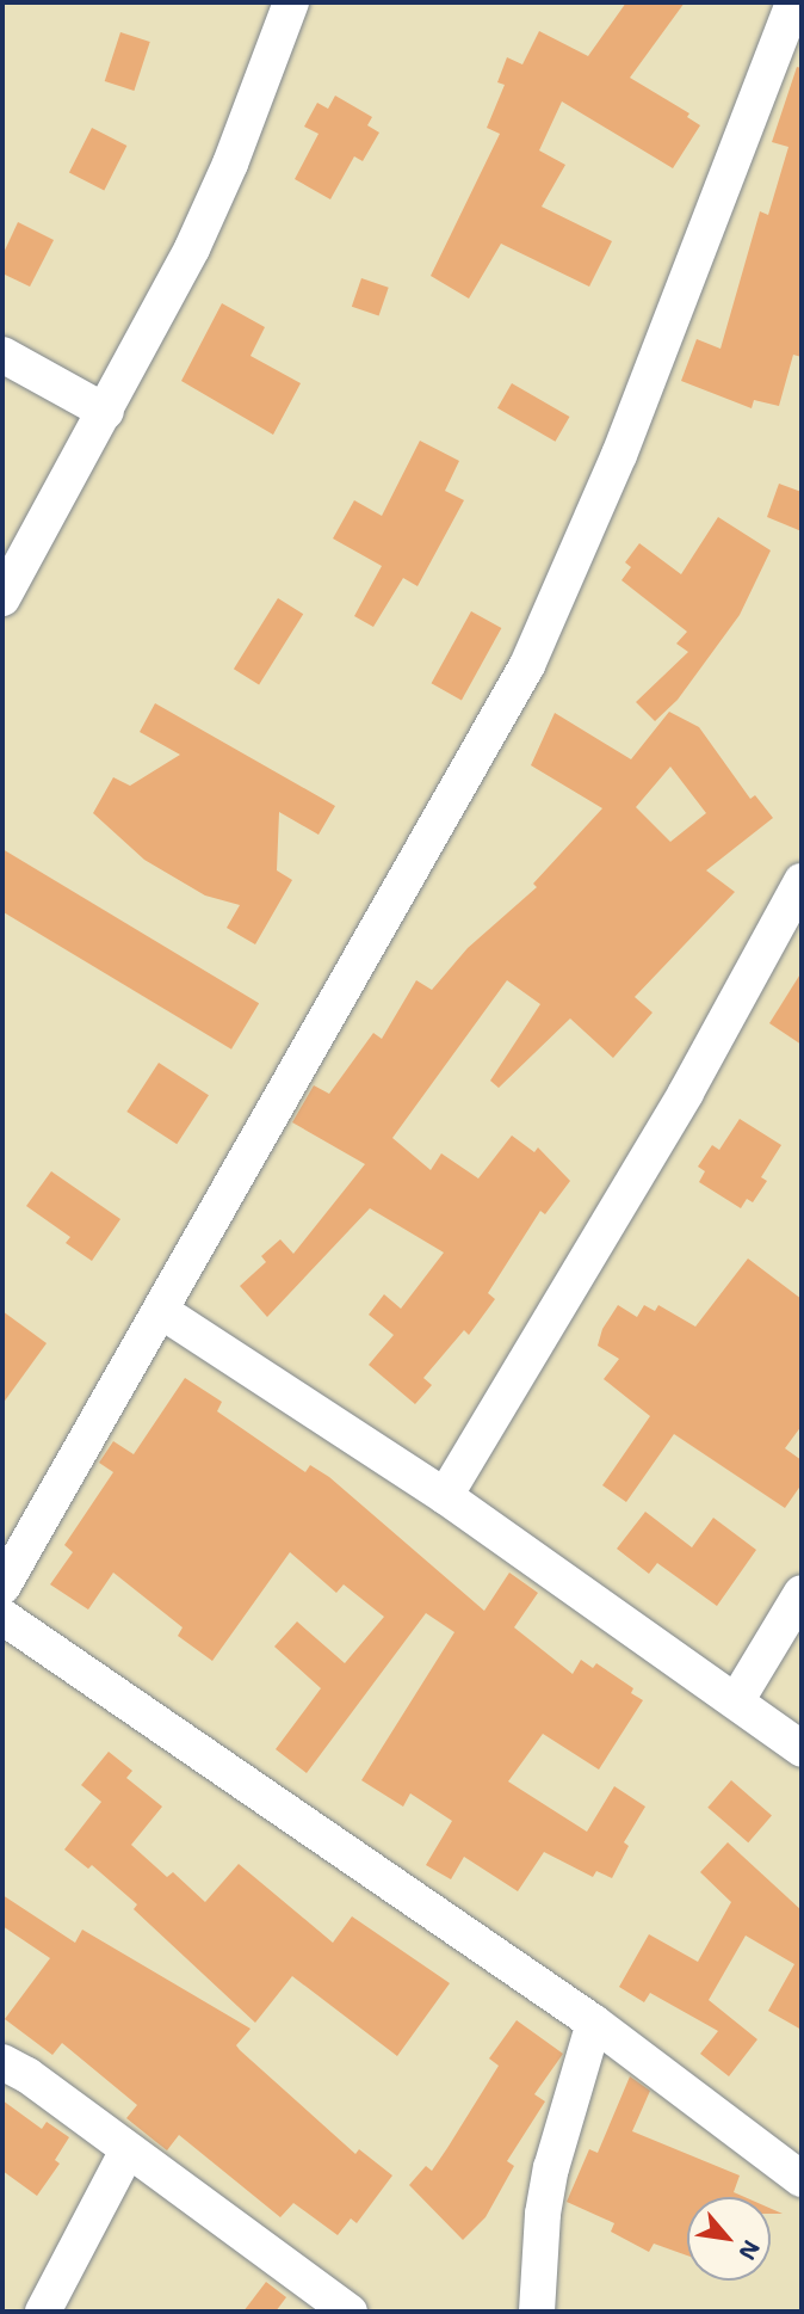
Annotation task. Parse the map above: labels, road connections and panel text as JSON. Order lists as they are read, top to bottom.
{
  "north": "bottom right"
}
